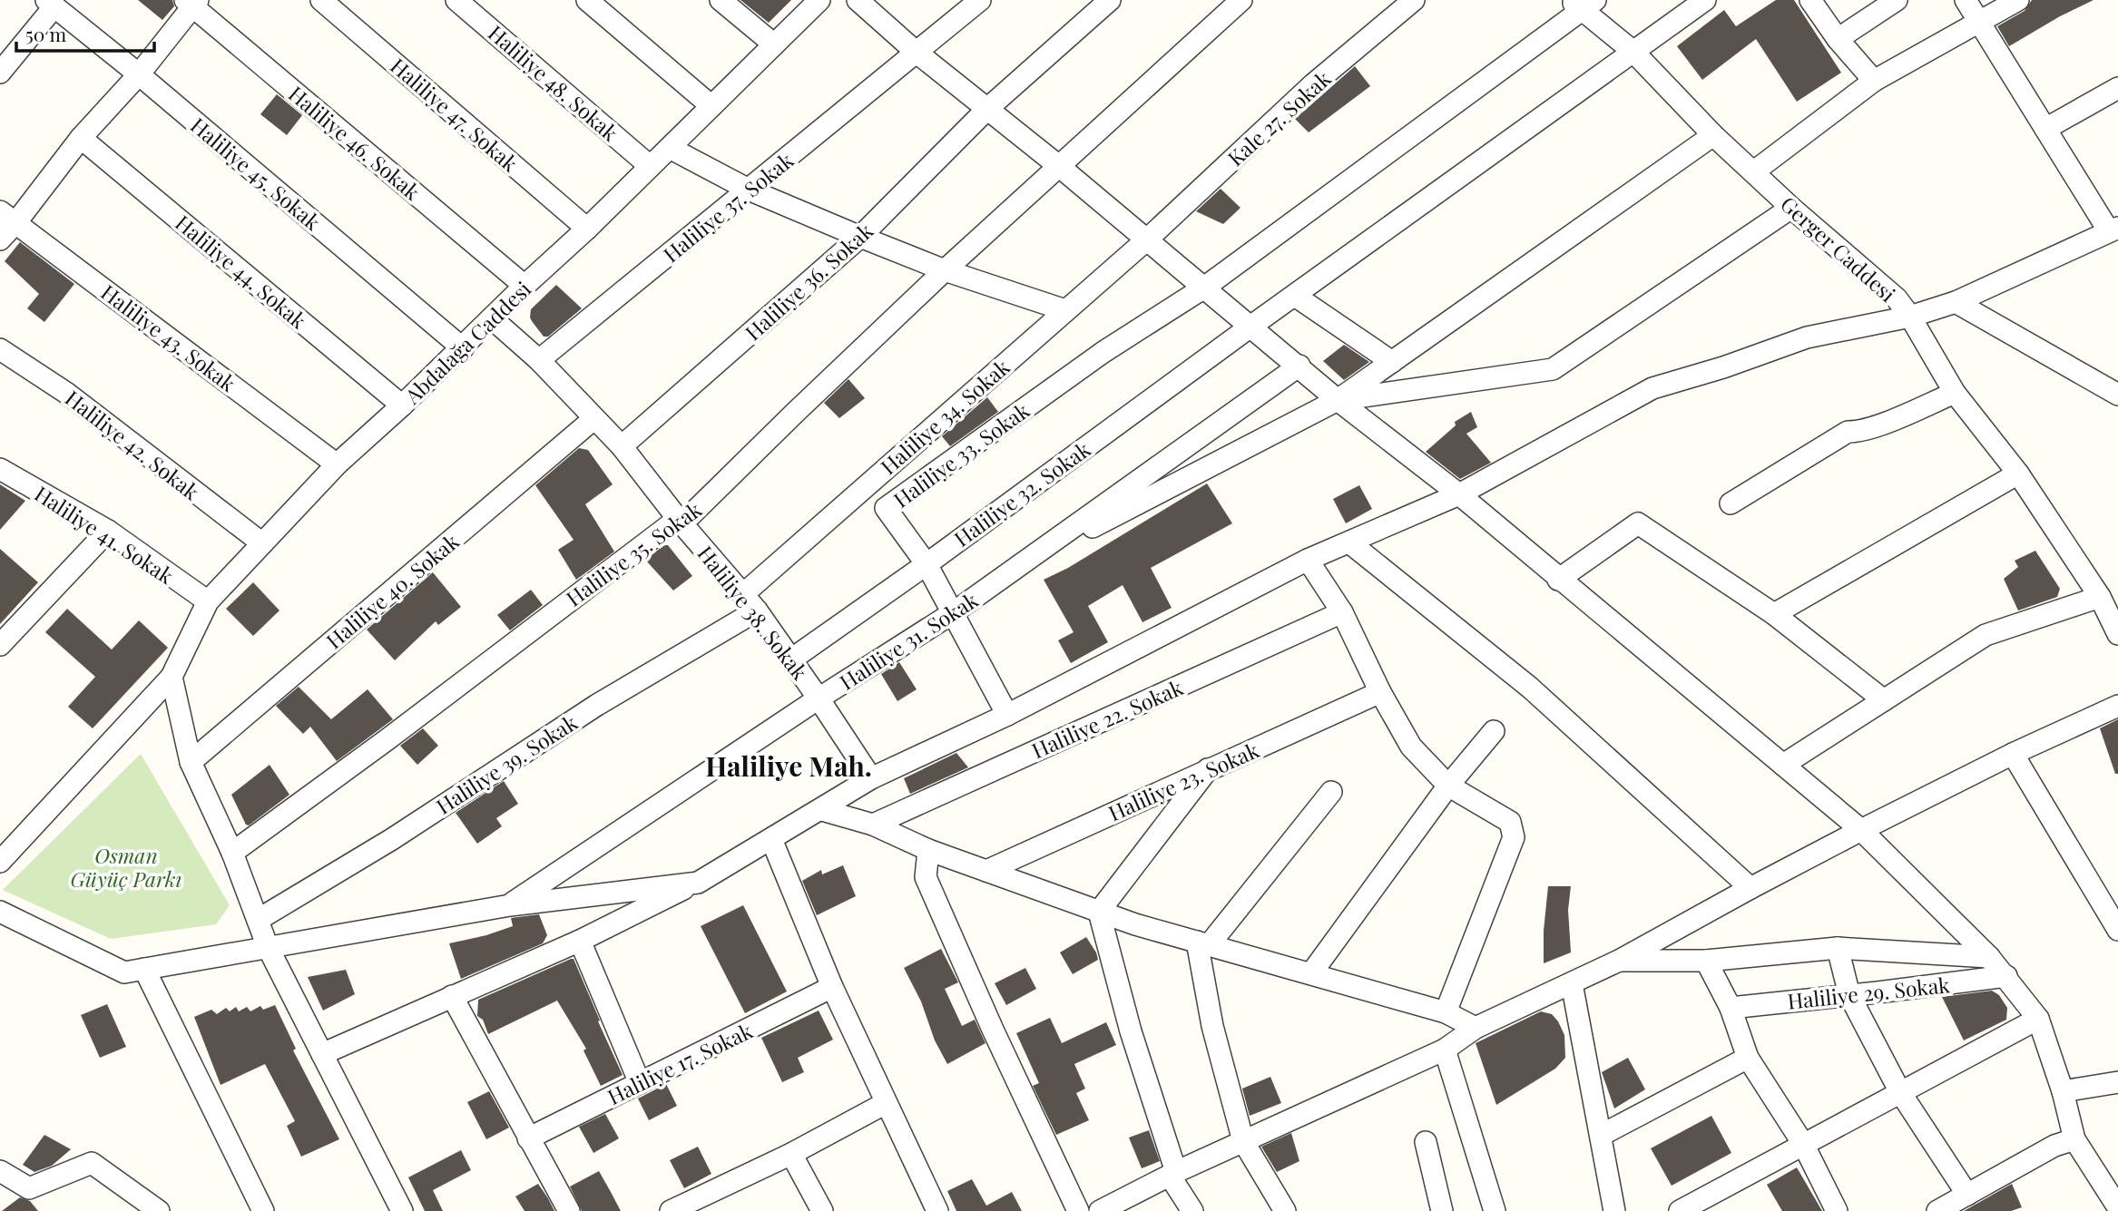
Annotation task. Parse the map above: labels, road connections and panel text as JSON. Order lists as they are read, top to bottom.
{
  "streets": {
    "street": [
      "Haliliye 48. Sokak",
      "Haliliye 47. Sokak",
      "Kale 27. Sokak",
      "Haliliye 46. Sokak",
      "Haliliye 45. Sokak",
      "Haliliye 37. Sokak",
      "Gerger Caddesi",
      "Haliliye 44. Sokak",
      "Haliliye 36. Sokak",
      "Haliliye 43. Sokak",
      "Abdalağa Caddesi",
      "Haliliye 34. Sokak",
      "Haliliye 42. Sokak",
      "Haliliye 33. Sokak",
      "Haliliye 32. Sokak",
      "Haliliye 41. Sokak",
      "Haliliye 35. Sokak",
      "Haliliye 40. Sokak",
      "Haliliye 38. Sokak",
      "Haliliye 31. Sokak",
      "Haliliye 22. Sokak",
      "Haliliye 39. Sokak",
      "Haliliye 23. Sokak",
      "Haliliye 29. Sokak",
      "Haliliye 17. Sokak"
    ]
  },
  "crossings": [
    ["Haliliye 48. Sokak", "Abdalağa Caddesi"],
    ["Haliliye 47. Sokak", "Abdalağa Caddesi"],
    ["Kale 27. Sokak", "Haliliye 34. Sokak"],
    ["Haliliye 46. Sokak", "Abdalağa Caddesi"],
    ["Haliliye 45. Sokak", "Abdalağa Caddesi"],
    ["Haliliye 37. Sokak", "Haliliye 38. Sokak"],
    ["Gerger Caddesi", "Haliliye 33. Sokak"],
    ["Gerger Caddesi", "Haliliye 32. Sokak"],
    ["Haliliye 44. Sokak", "Abdalağa Caddesi"],
    ["Haliliye 36. Sokak", "Haliliye 38. Sokak"],
    ["Haliliye 43. Sokak", "Abdalağa Caddesi"],
    ["Abdalağa Caddesi", "Haliliye 42. Sokak"],
    ["Abdalağa Caddesi", "Haliliye 41. Sokak"],
    ["Abdalağa Caddesi", "Haliliye 38. Sokak"],
    ["Haliliye 34. Sokak", "Haliliye 38. Sokak"],
    ["Haliliye 33. Sokak", "Haliliye 32. Sokak"],
    ["Haliliye 33. Sokak", "Haliliye 31. Sokak"],
    ["Haliliye 32. Sokak", "Haliliye 38. Sokak"],
    ["Haliliye 35. Sokak", "Haliliye 38. Sokak"],
    ["Haliliye 40. Sokak", "Haliliye 38. Sokak"],
    ["Haliliye 38. Sokak", "Haliliye 31. Sokak"],
    ["Haliliye 38. Sokak", "Haliliye 39. Sokak"]
  ],
  "districts": ["Haliliye Mah."],
  "parks": ["Osman Güyüç Parkı"],
  "scale_bar": "50 m"
}
